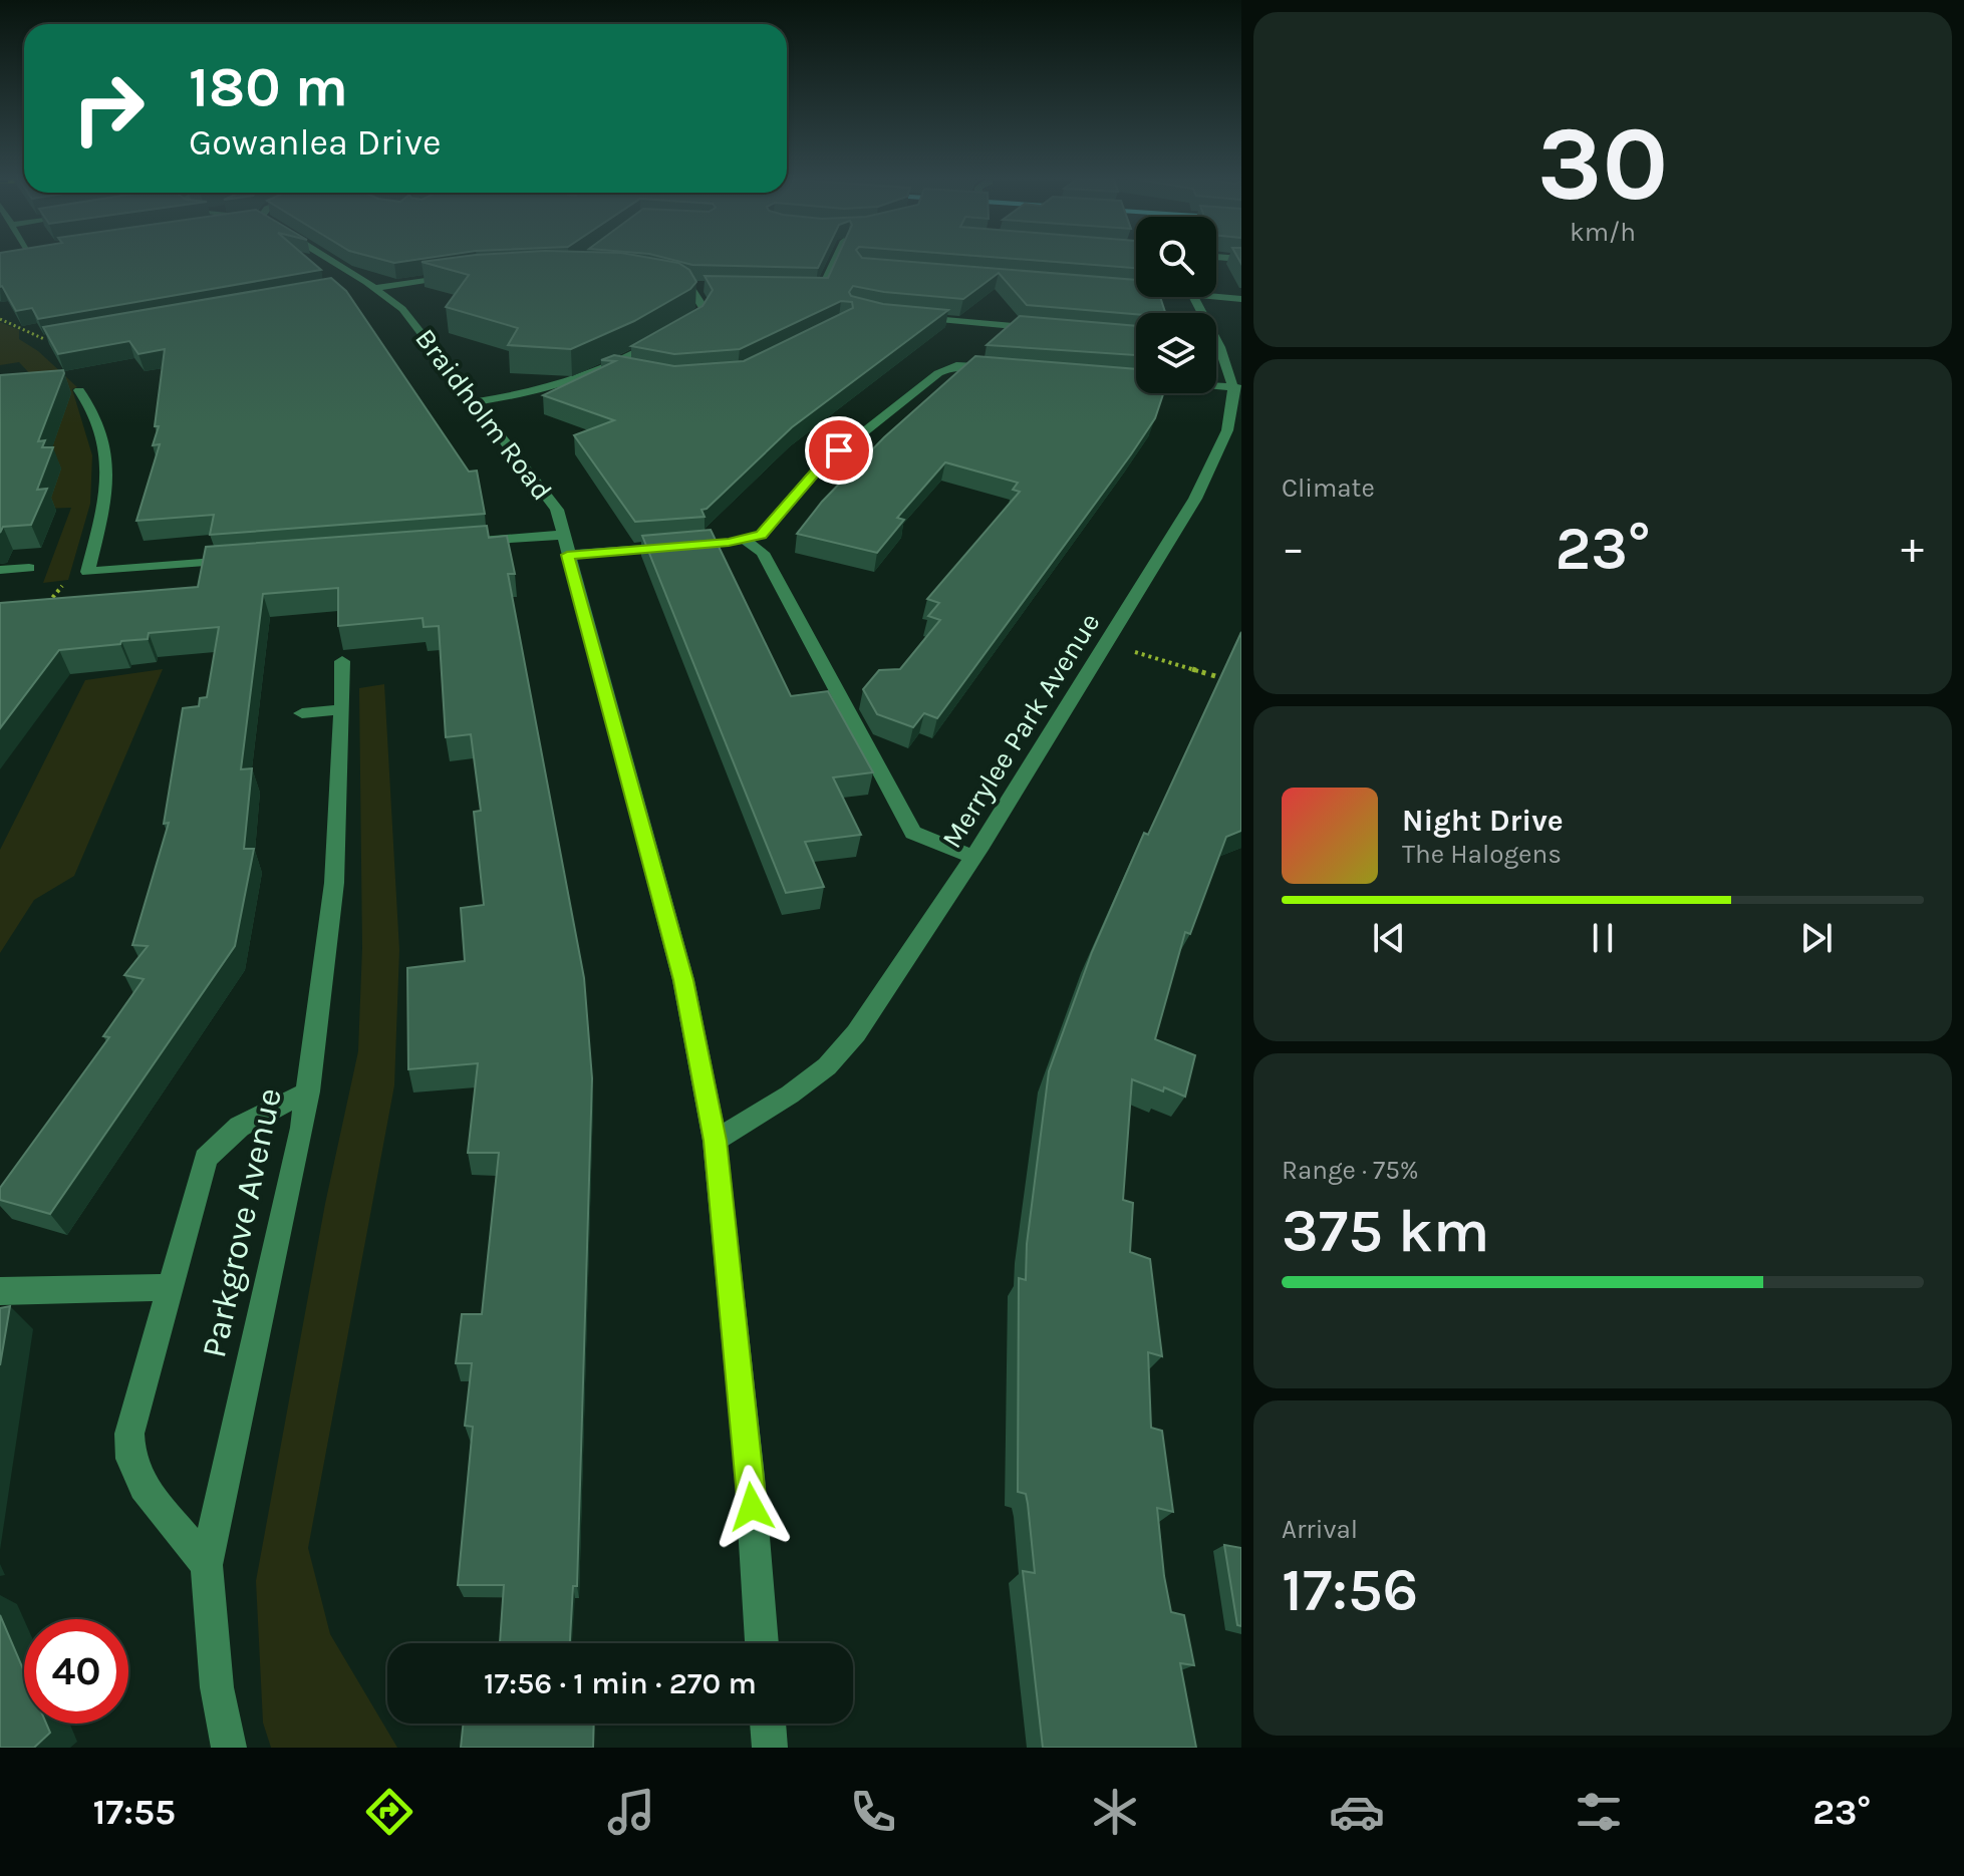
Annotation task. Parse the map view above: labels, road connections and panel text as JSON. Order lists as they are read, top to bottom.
{
  "streets": {
    "street": ["Braidholm Road", "Merrylee Park Avenue", "Parkgrove Avenue"]
  },
  "crossings": [
    ["Braidholm Road", "Merrylee Park Avenue"]
  ],
  "page": {
    "tile": [
      ["30", "km/h"],
      "Climate",
      ["Range · 75%", "375 km"],
      ["Arrival", "17:56"]
    ],
    "turn": ["180 m", "Gowanlea Drive"],
    "heat": ["−", "23°", "+"],
    "song": ["Night Drive", "The Halogens"],
    "limit": "40",
    "trip": "17:56 · 1 min · 270 m",
    "tabs": ["17:55", "23°"]
  }
}
